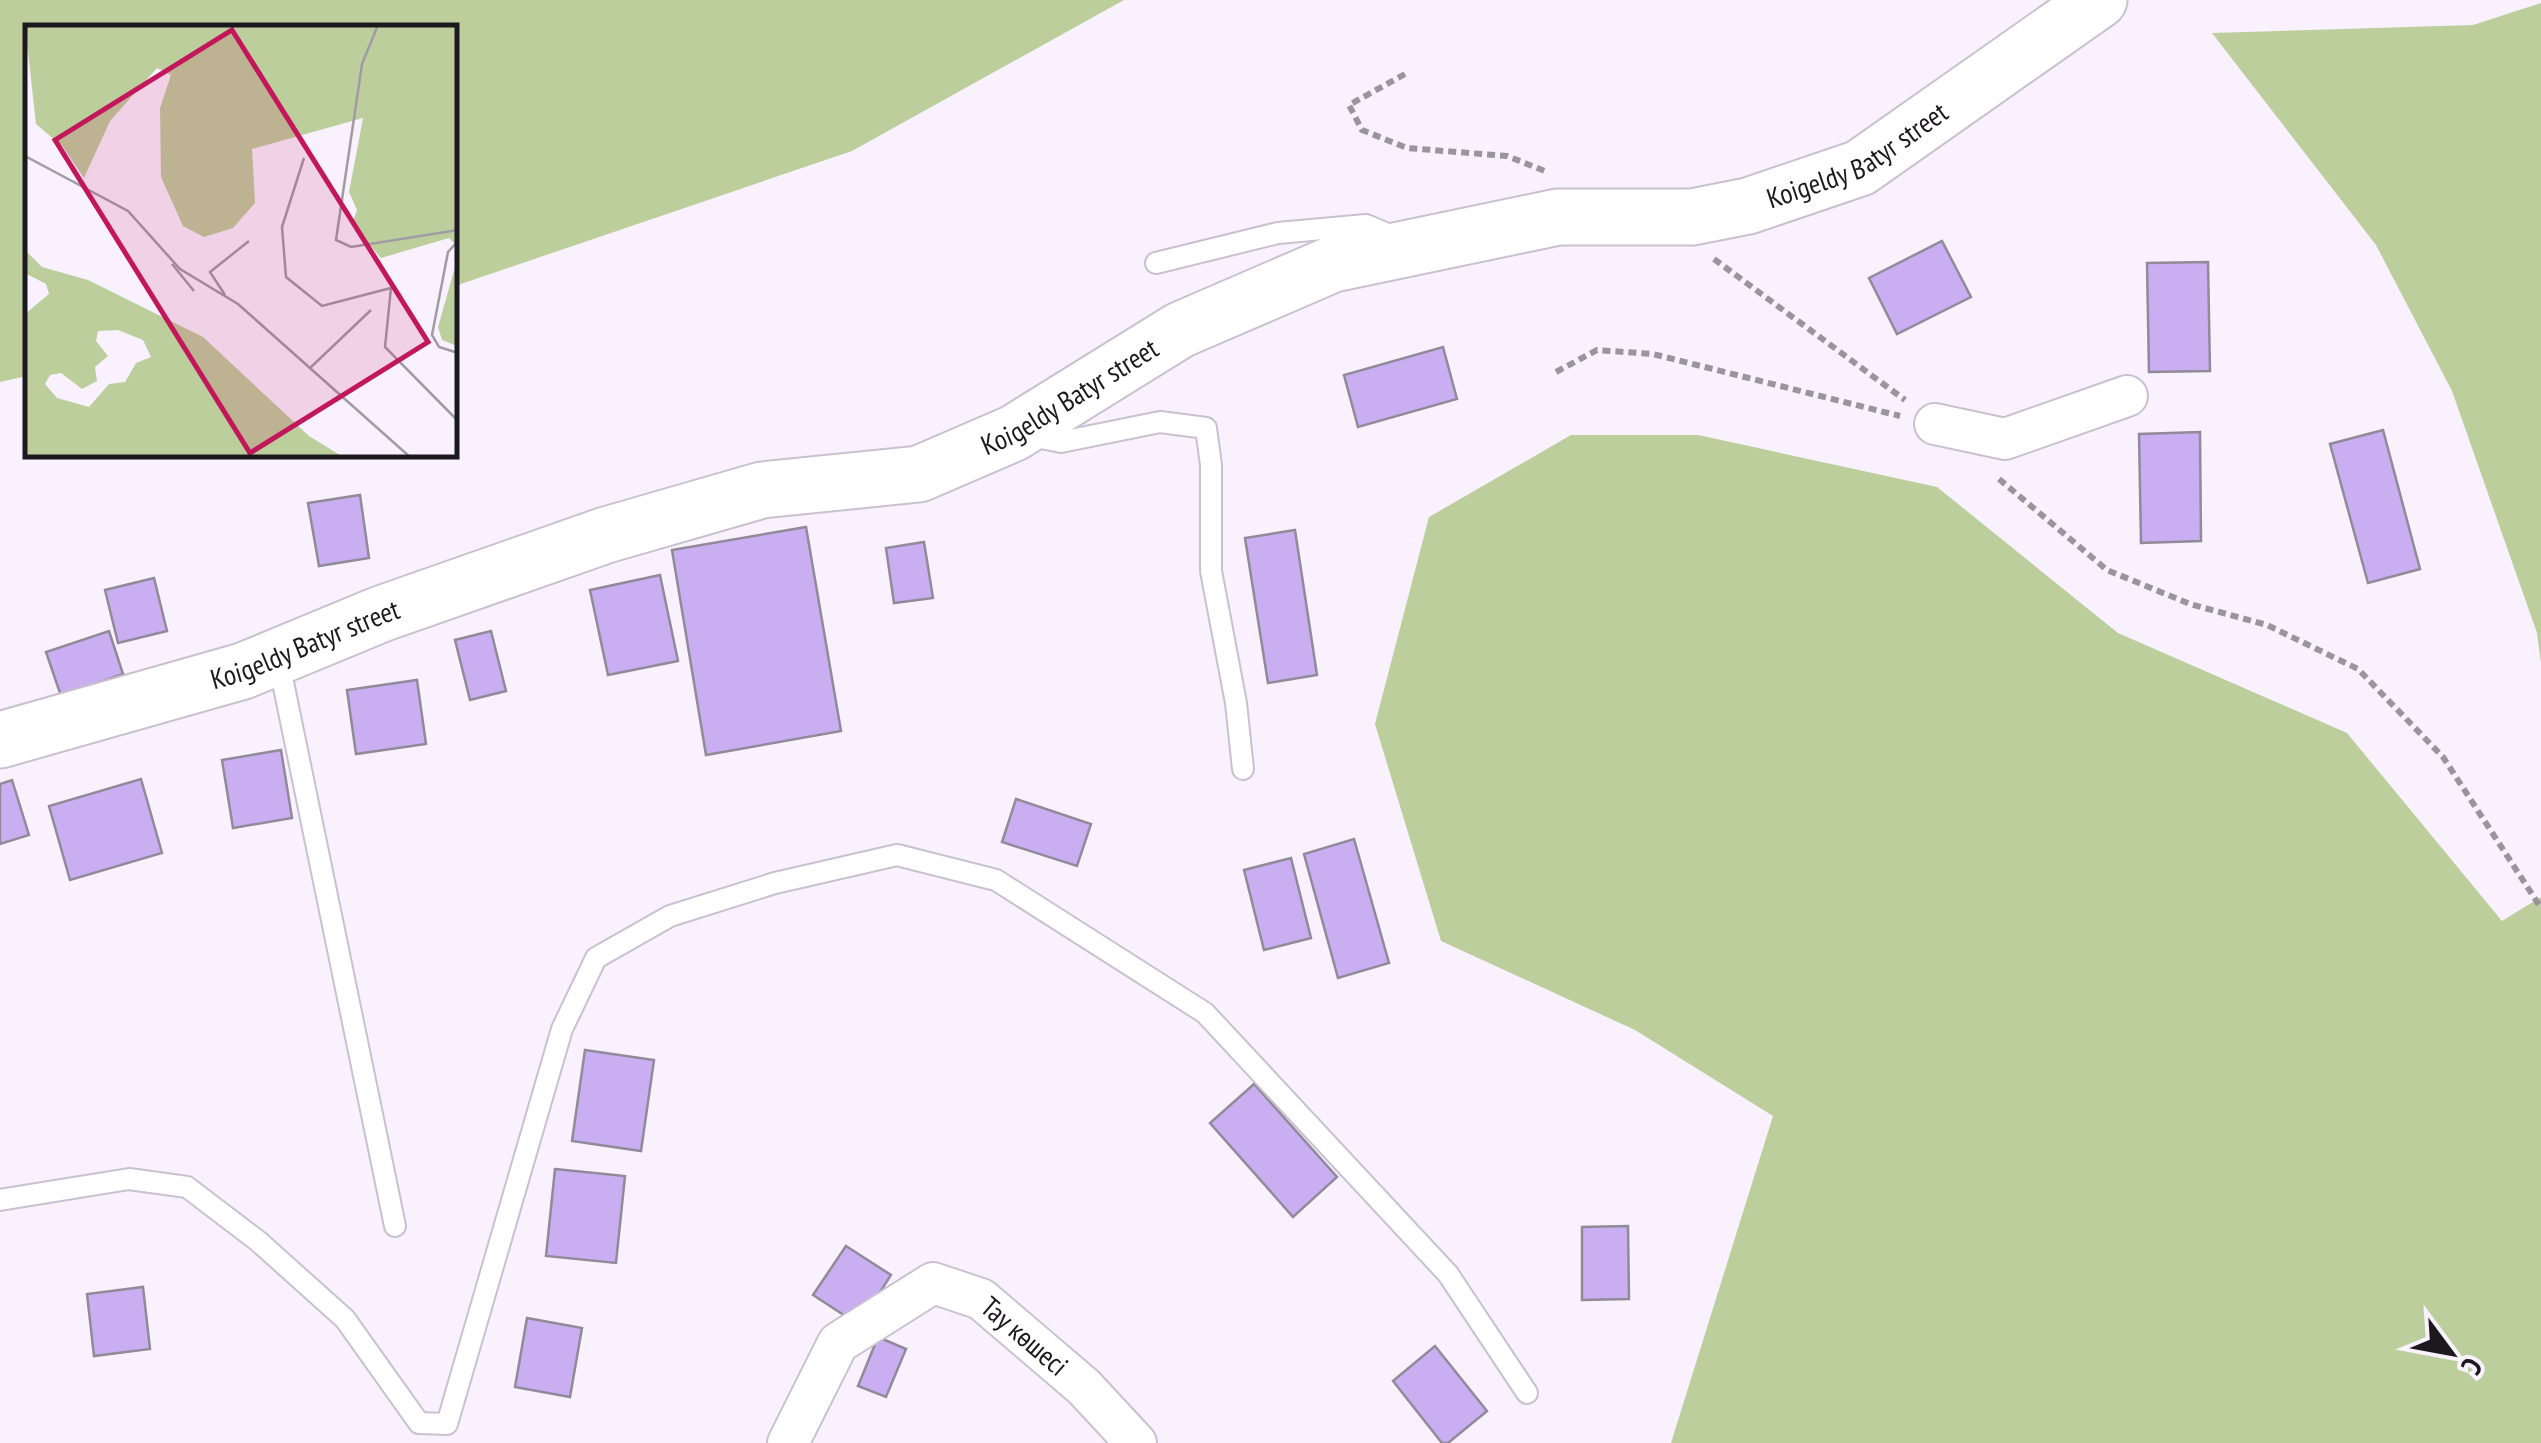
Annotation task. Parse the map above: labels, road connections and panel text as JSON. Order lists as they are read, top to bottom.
{
  "streets": {
    "street": ["Koigeldy Batyr street", "Тау көшесі"]
  },
  "north": "bottom right"
}
